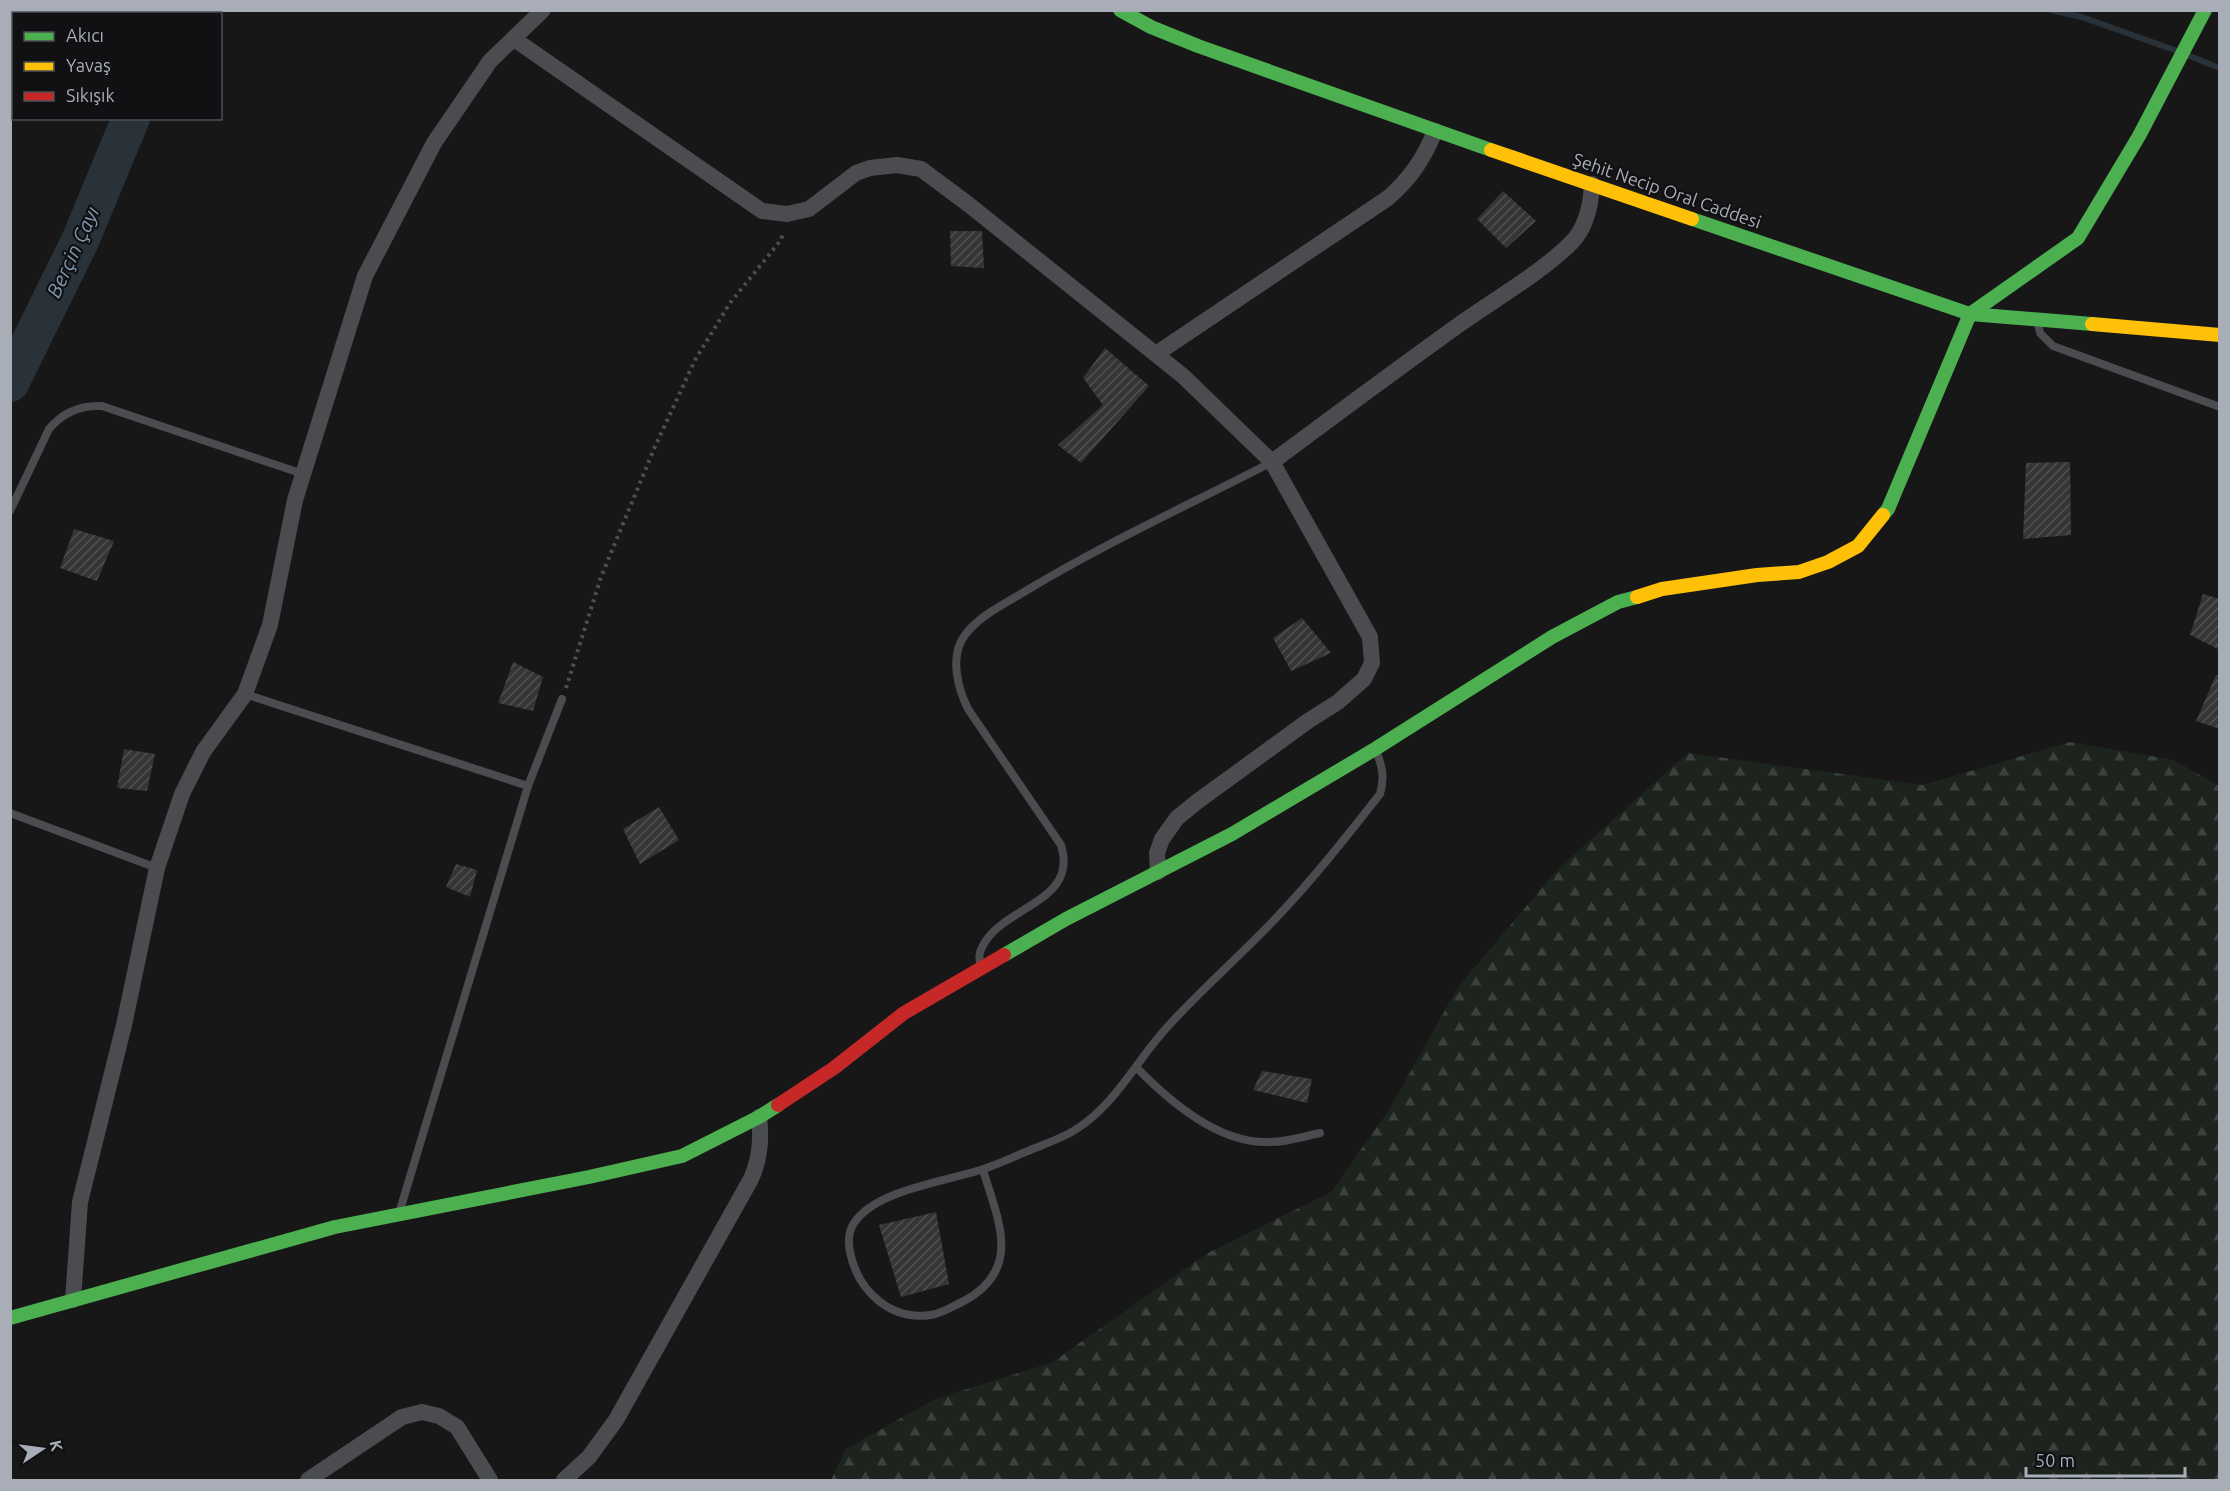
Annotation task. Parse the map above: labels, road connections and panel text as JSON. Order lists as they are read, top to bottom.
{
  "streets": {
    "street": ["Şehit Necip Oral Caddesi"]
  },
  "water": ["Berçin Çayı"],
  "legend": ["Akıcı", "Yavaş", "Sıkışık"],
  "scale_bar": "50 m",
  "north": "right"
}
